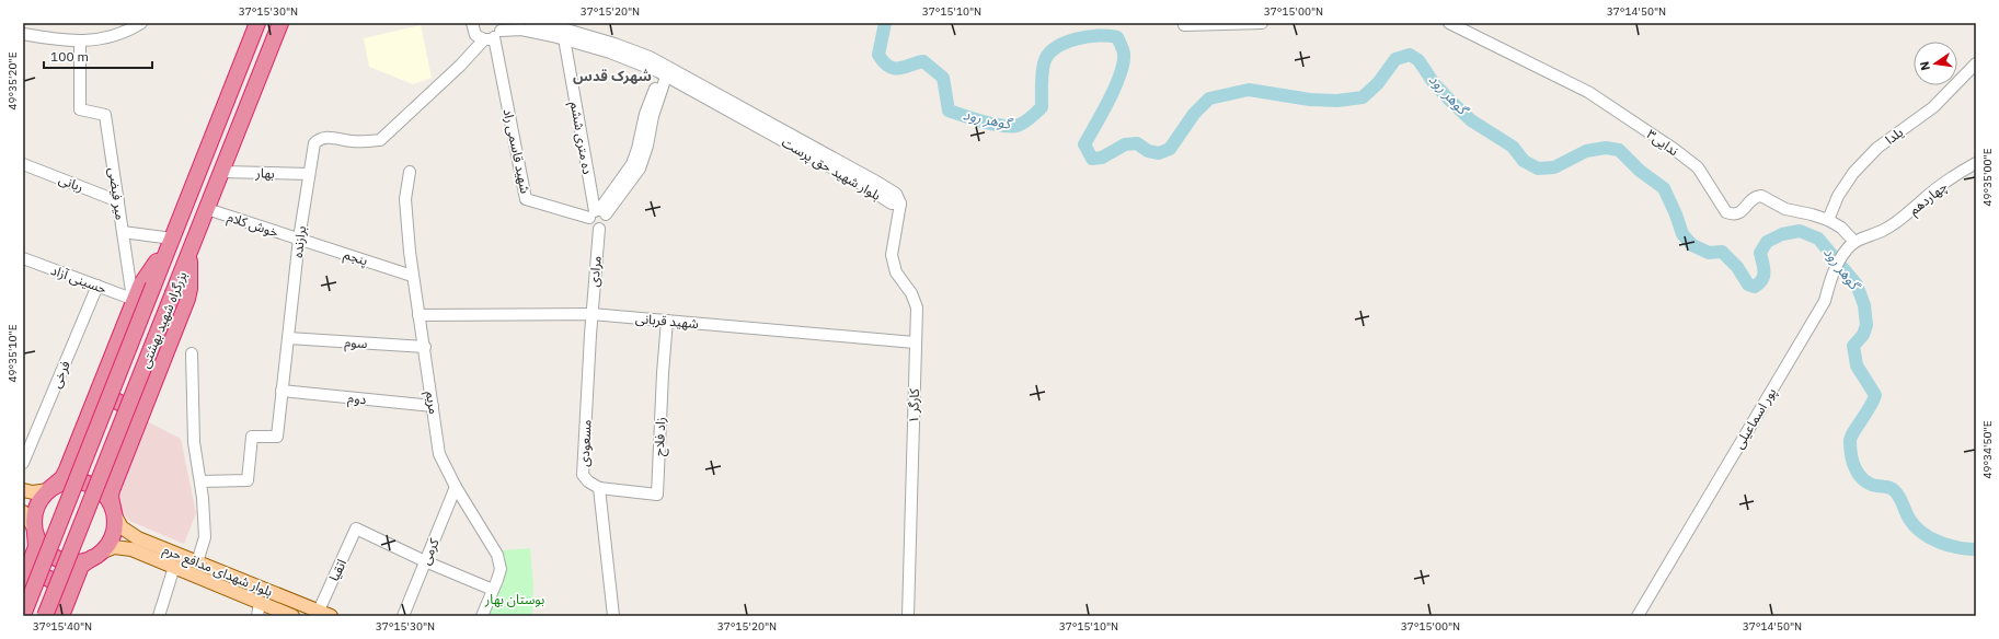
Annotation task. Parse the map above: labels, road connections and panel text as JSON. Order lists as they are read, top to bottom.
{
  "streets": {
    "highway": ["بزرگراه شهید بهشتی"],
    "main road": ["بلوار شهدای مدافع حرم"],
    "street": [
      "یلدا",
      "ده متری ششم",
      "ندایی۳",
      "شهید قاسمی راد",
      "بلوار شهید حق پرست",
      "بهار",
      "ربانی",
      "میر فیضی",
      "چهاردهم",
      "خوش کلام",
      "برازنده",
      "پنجم",
      "مرادی",
      "حسینی آزاد",
      "شهید قربانی",
      "سوم",
      "فرخی",
      "دوم",
      "مریم",
      "کارگر ۱",
      "پور اسماعیلی",
      "زاد فلاح",
      "مسعودی",
      "کرمی",
      "اتقیا"
    ]
  },
  "crossings": [
    ["یلدا", "ندایی۳"],
    ["ده متری ششم", "شهید قاسمی راد"],
    ["ده متری ششم", "بلوار شهید حق پرست"],
    ["ده متری ششم", "مرادی"],
    ["ندایی۳", "چهاردهم"],
    ["ندایی۳", "پور اسماعیلی"],
    ["شهید قاسمی راد", "بلوار شهید حق پرست"],
    ["شهید قاسمی راد", "برازنده"],
    ["شهید قاسمی راد", "مرادی"],
    ["بلوار شهید حق پرست", "برازنده"],
    ["بلوار شهید حق پرست", "کارگر ۱"],
    ["بهار", "برازنده"],
    ["بهار", "بزرگراه شهید بهشتی"],
    ["ربانی", "میر فیضی"],
    ["میر فیضی", "حسینی آزاد"],
    ["چهاردهم", "پور اسماعیلی"],
    ["خوش کلام", "برازنده"],
    ["خوش کلام", "پنجم"],
    ["خوش کلام", "بزرگراه شهید بهشتی"],
    ["برازنده", "پنجم"],
    ["برازنده", "سوم"],
    ["برازنده", "دوم"],
    ["پنجم", "مریم"],
    ["مرادی", "شهید قربانی"],
    ["مرادی", "مسعودی"],
    ["حسینی آزاد", "فرخی"],
    ["شهید قربانی", "مریم"],
    ["شهید قربانی", "کارگر ۱"],
    ["شهید قربانی", "زاد فلاح"],
    ["شهید قربانی", "مسعودی"],
    ["سوم", "مریم"],
    ["دوم", "مریم"],
    ["مریم", "کرمی"],
    ["زاد فلاح", "مسعودی"],
    ["کرمی", "اتقیا"],
    ["بلوار شهدای مدافع حرم", "اتقیا"]
  ],
  "districts": ["شهرک قدس"],
  "water": ["گوهر رود"],
  "parks": ["بوستان بهار"],
  "scale_bar": "100 m",
  "north": "left",
  "coordinates": [
    "37°15'30\"N",
    "37°15'20\"N",
    "37°15'10\"N",
    "37°15'00\"N",
    "37°14'50\"N",
    "49°35'20\"E",
    "49°35'00\"E",
    "49°35'10\"E",
    "49°34'50\"E",
    "37°15'40\"N"
  ]
}
